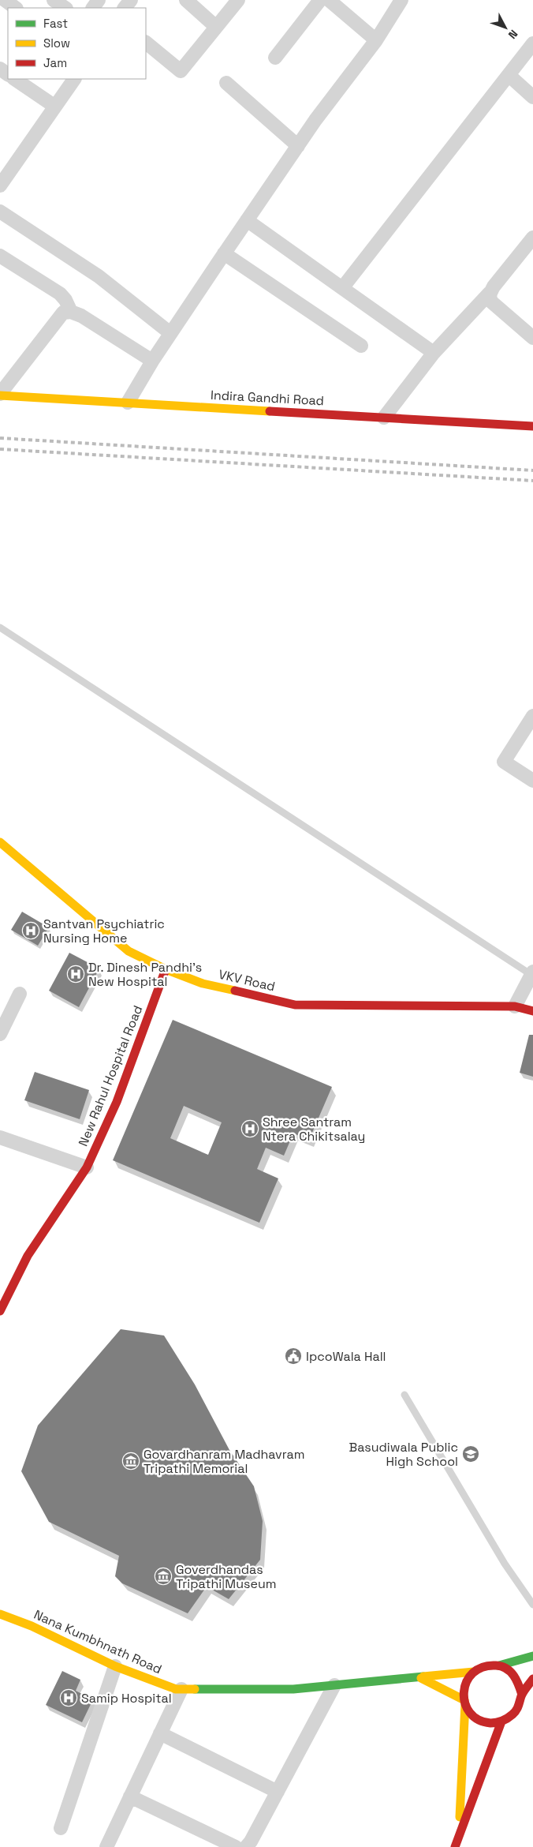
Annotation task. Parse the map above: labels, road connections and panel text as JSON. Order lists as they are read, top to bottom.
{
  "streets": {
    "main road": [
      "Indira Gandhi Road",
      "VKV Road",
      "New Rahul Hospital Road",
      "Nana Kumbhnath Road"
    ]
  },
  "crossings": [
    ["VKV Road", "New Rahul Hospital Road"]
  ],
  "places": {
    "hospital": [
      "Santvan Psychiatric Nursing Home",
      "Dr. Dinesh Pandhi's New Hospital",
      "Shree Santram Ntera Chikitsalay",
      "Samip Hospital"
    ],
    "public building": ["IpcoWala Hall"],
    "school or university": ["Basudiwala Public High School"],
    "museum": ["Govardhanram Madhavram Tripathi Memorial", "Goverdhandas Tripathi Museum"]
  },
  "legend": ["Fast", "Slow", "Jam"],
  "north": "bottom right"
}
